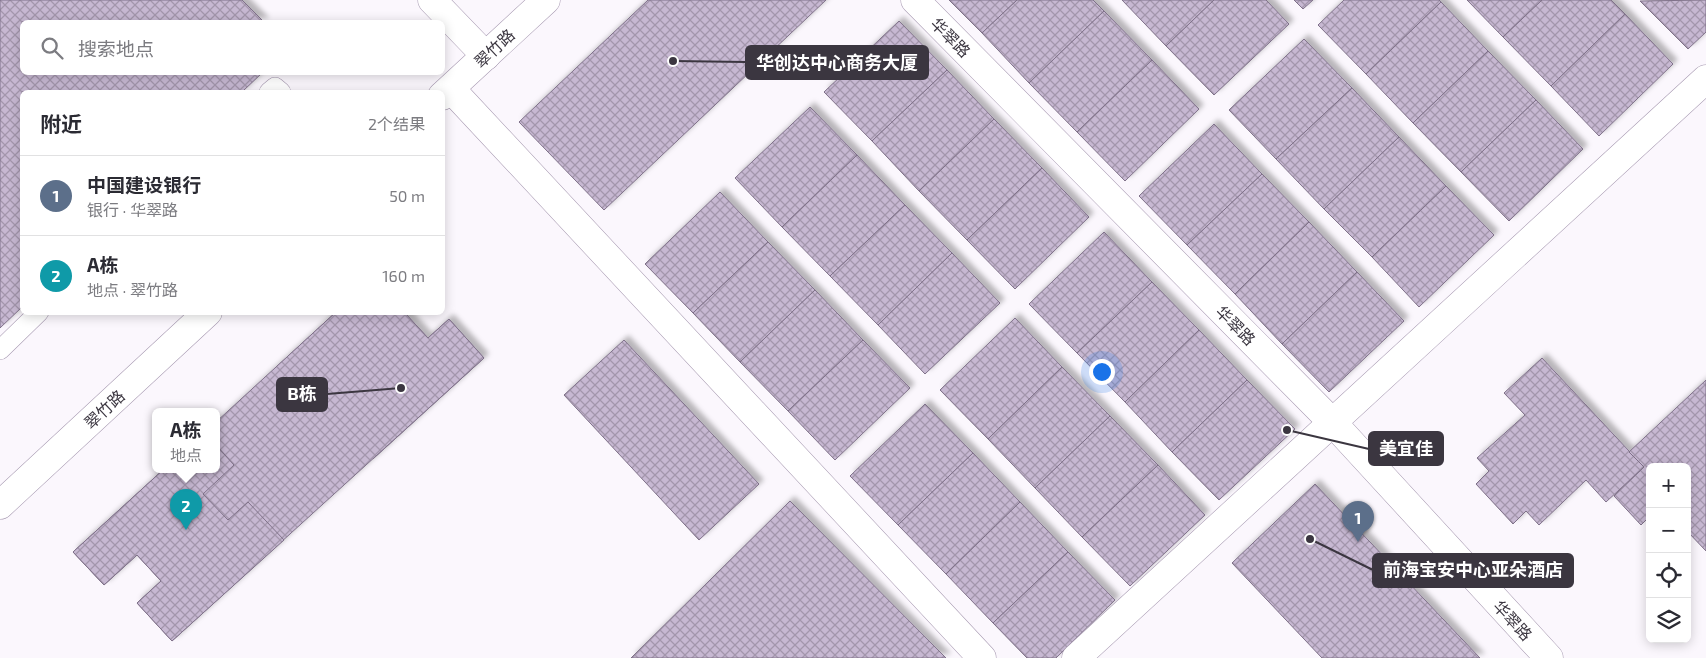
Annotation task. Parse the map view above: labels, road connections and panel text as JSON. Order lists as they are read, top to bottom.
{
  "streets": {
    "street": ["华翠路", "翠竹路"]
  },
  "places": [
    "华创达中心商务大厦",
    "B栋",
    "美宜佳",
    "前海宝安中心亚朵酒店"
  ],
  "page": {
    "search": "搜索地点",
    "heading": ["附近", "2个结果"],
    "list": [
      {
        "mark": "1",
        "name": "中国建设银行",
        "note": "银行 · 华翠路",
        "value": "50 m"
      },
      {
        "mark": "2",
        "name": "A栋",
        "note": "地点 · 翠竹路",
        "value": "160 m"
      }
    ],
    "popup": ["A栋", "地点"],
    "map_buttons": ["+", "−"],
    "pins": ["2", "1"]
  }
}
